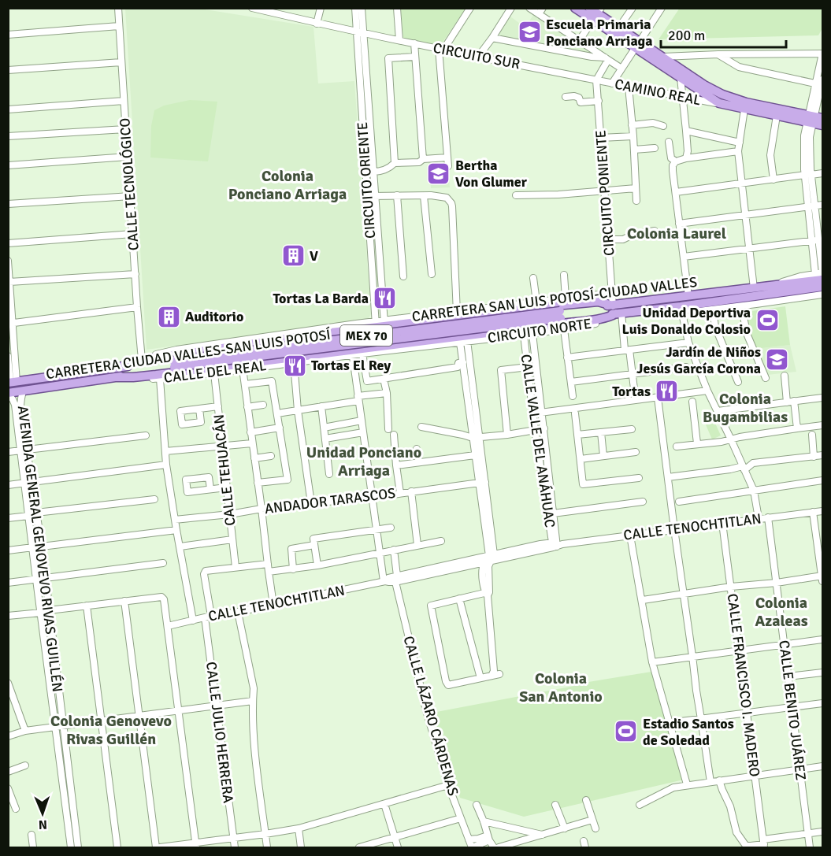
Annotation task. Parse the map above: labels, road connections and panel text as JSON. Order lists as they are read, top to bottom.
{
  "streets": {
    "main road": ["CARRETERA SAN LUIS POTOSÍ-CIUDAD VALLES", "MEX 70", "CARRETERA CIUDAD VALLES-SAN LUIS POTOSÍ"],
    "street": [
      "CIRCUITO SUR",
      "CAMINO REAL",
      "CIRCUITO ORIENTE",
      "CALLE TECNOLÓGICO",
      "CIRCUITO PONIENTE",
      "CIRCUITO NORTE",
      "CALLE DEL REAL",
      "CALLE VALLE DEL ANÁHUAC",
      "CALLE TEHUACÁN",
      "ANDADOR TARASCOS",
      "CALLE TENOCHTITLAN",
      "AVENIDA GENERAL GENOVEVO RIVAS GUILLÉN",
      "CALLE FRANCISCO I. MADERO",
      "CALLE BENITO JUÁREZ",
      "CALLE LÁZARO CÁRDENAS",
      "CALLE JULIO HERRERA"
    ]
  },
  "crossings": [
    ["CIRCUITO SUR", "CAMINO REAL"],
    ["CIRCUITO SUR", "CIRCUITO ORIENTE"],
    ["CIRCUITO SUR", "CIRCUITO PONIENTE"],
    ["CAMINO REAL", "CIRCUITO PONIENTE"],
    ["CIRCUITO ORIENTE", "CIRCUITO NORTE"],
    ["CIRCUITO ORIENTE", "CALLE DEL REAL"],
    ["CIRCUITO PONIENTE", "CARRETERA SAN LUIS POTOSÍ-CIUDAD VALLES"],
    ["CIRCUITO PONIENTE", "CIRCUITO NORTE"],
    ["CIRCUITO PONIENTE", "MEX 70"],
    ["CARRETERA SAN LUIS POTOSÍ-CIUDAD VALLES", "CIRCUITO NORTE"],
    ["CARRETERA SAN LUIS POTOSÍ-CIUDAD VALLES", "MEX 70"],
    ["CARRETERA SAN LUIS POTOSÍ-CIUDAD VALLES", "CARRETERA CIUDAD VALLES-SAN LUIS POTOSÍ"],
    ["CIRCUITO NORTE", "MEX 70"],
    ["CIRCUITO NORTE", "CALLE DEL REAL"],
    ["CIRCUITO NORTE", "CALLE VALLE DEL ANÁHUAC"],
    ["CARRETERA CIUDAD VALLES-SAN LUIS POTOSÍ", "AVENIDA GENERAL GENOVEVO RIVAS GUILLÉN"],
    ["CALLE DEL REAL", "CALLE TEHUACÁN"],
    ["CALLE VALLE DEL ANÁHUAC", "CALLE TENOCHTITLAN"],
    ["CALLE TEHUACÁN", "ANDADOR TARASCOS"],
    ["CALLE TEHUACÁN", "CALLE JULIO HERRERA"],
    ["CALLE TENOCHTITLAN", "CALLE FRANCISCO I. MADERO"],
    ["CALLE TENOCHTITLAN", "CALLE BENITO JUÁREZ"],
    ["CALLE TENOCHTITLAN", "CALLE LÁZARO CÁRDENAS"],
    ["CALLE TENOCHTITLAN", "CALLE JULIO HERRERA"]
  ],
  "districts": [
    "Colonia Ponciano Arriaga",
    "Colonia Laurel",
    "Colonia Bugambilias",
    "Unidad Ponciano Arriaga",
    "Colonia Azaleas",
    "Colonia San Antonio",
    "Colonia Genovevo Rivas Guillén"
  ],
  "places": {
    "school or university": ["Escuela Primaria Ponciano Arriaga", "Bertha Von Glumer", "Jardín de Niños Jesús García Corona"],
    "building": ["V", "Auditorio"],
    "restaurant": ["Tortas La Barda", "Tortas El Rey", "Tortas"],
    "sports": ["Unidad Deportiva Luis Donaldo Colosio", "Estadio Santos de Soledad"]
  },
  "scale_bar": "200 m",
  "north": "bottom"
}
